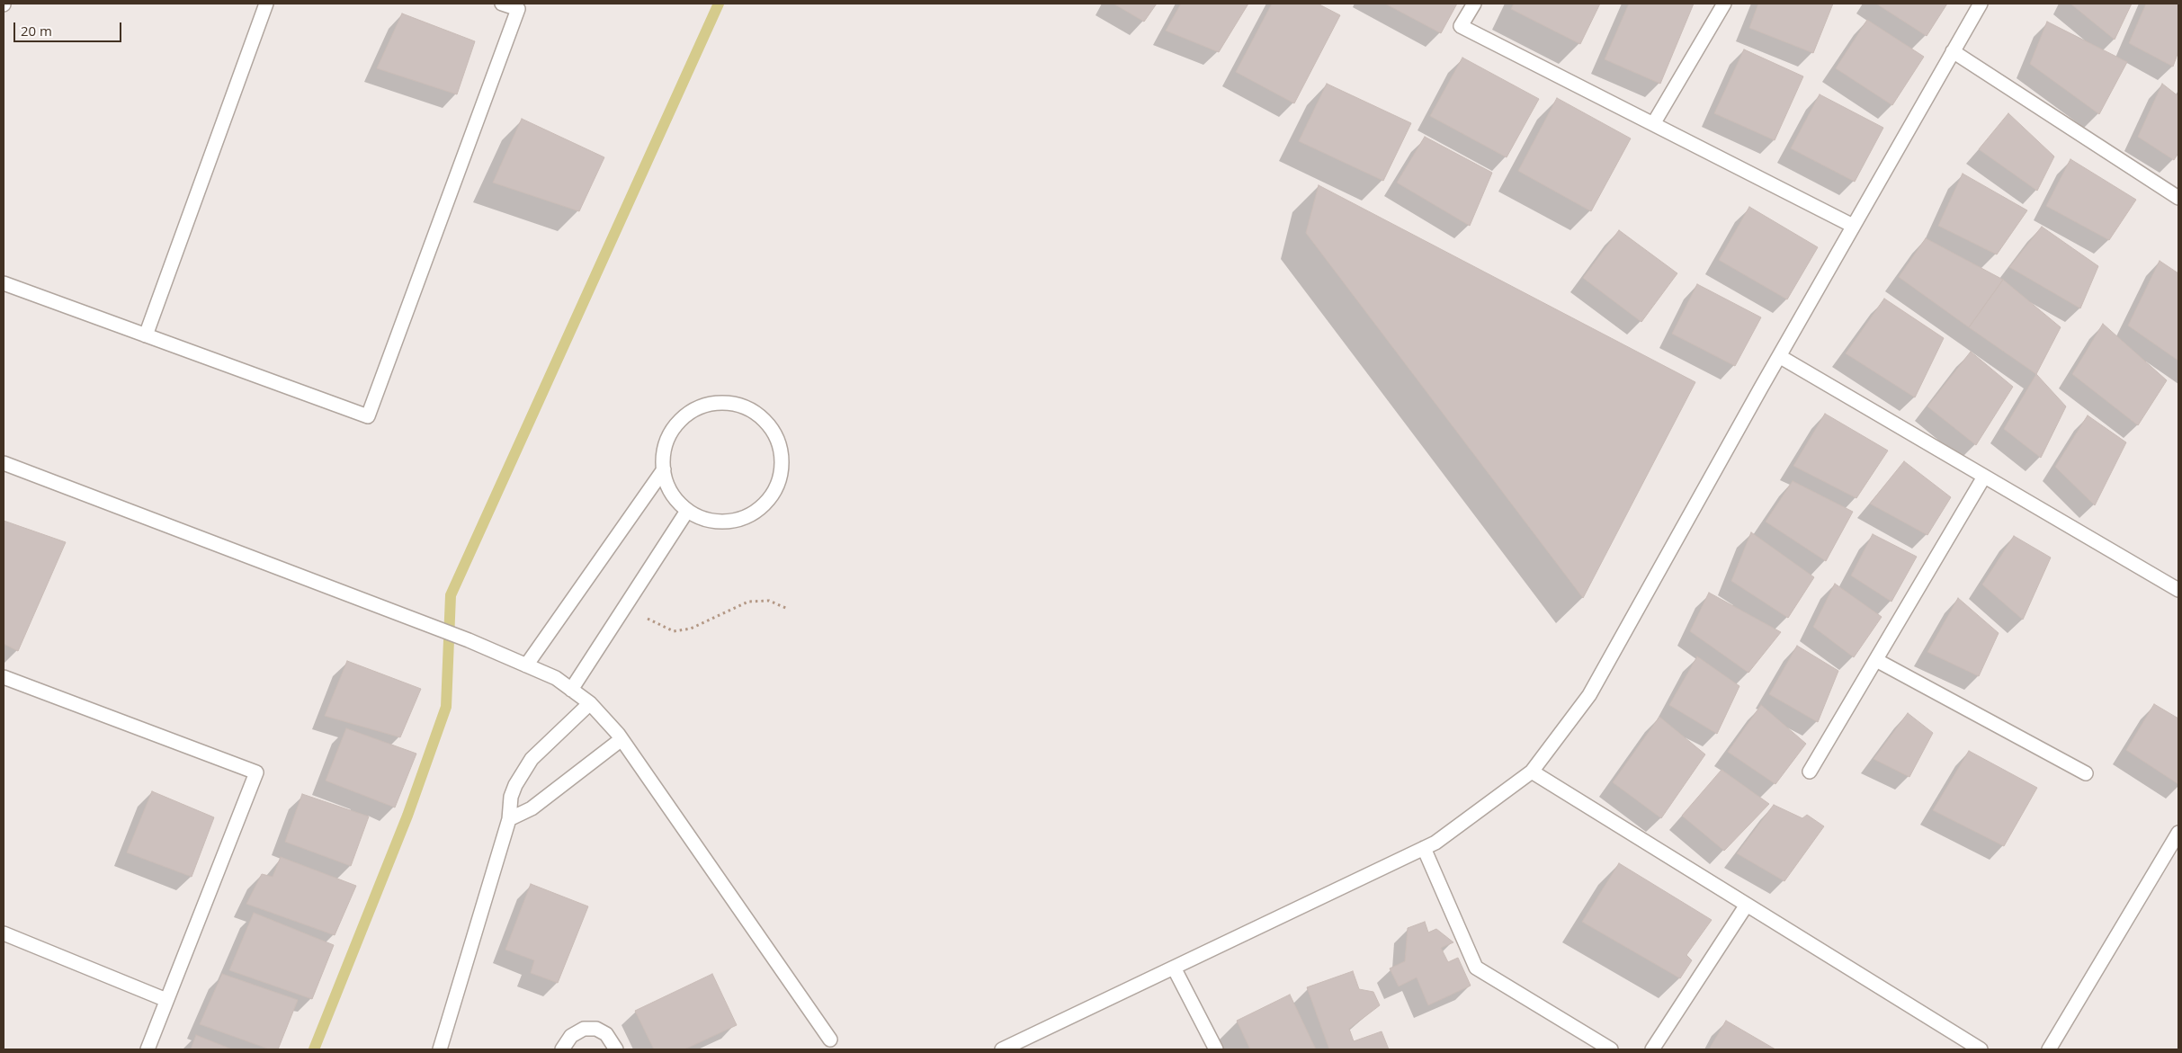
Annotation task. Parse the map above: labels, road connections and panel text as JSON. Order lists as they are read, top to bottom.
{
  "scale_bar": "20 m"
}
